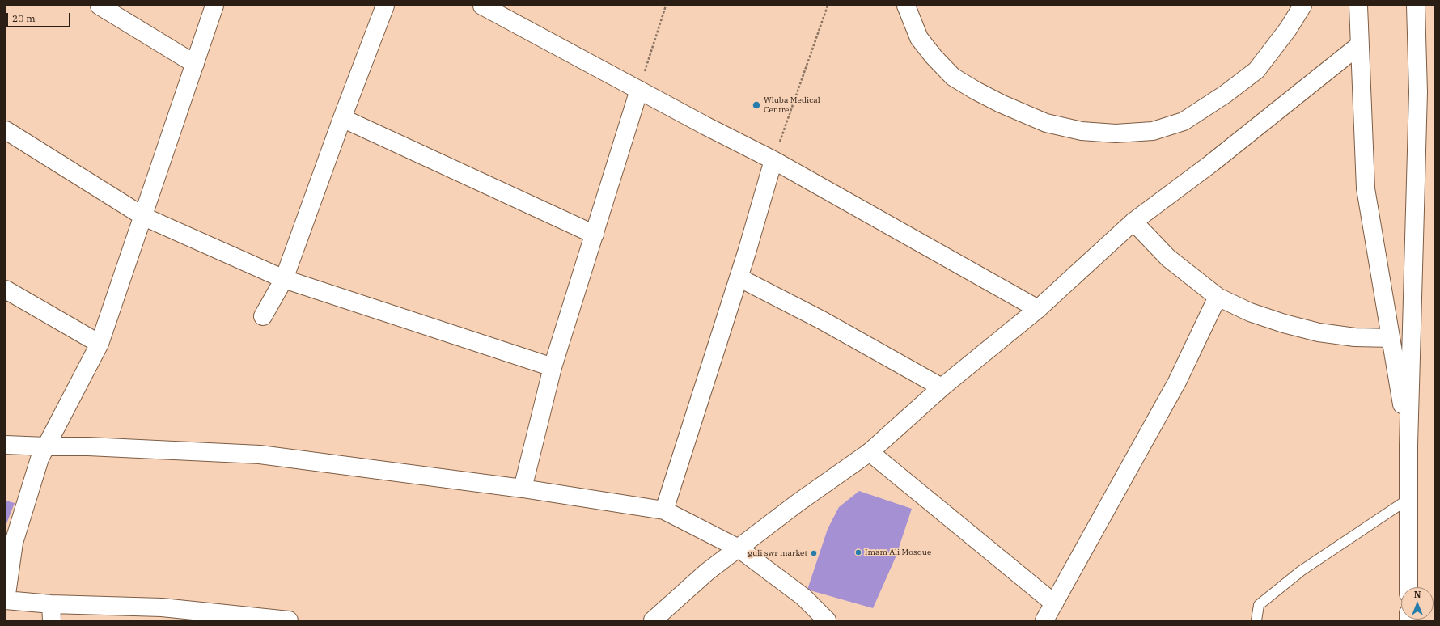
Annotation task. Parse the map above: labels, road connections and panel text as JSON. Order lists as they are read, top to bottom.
{
  "places": ["Wluba Medical Centre", "Imam Ali Mosque", "guli swr market"],
  "scale_bar": "20 m",
  "north": "top"
}
